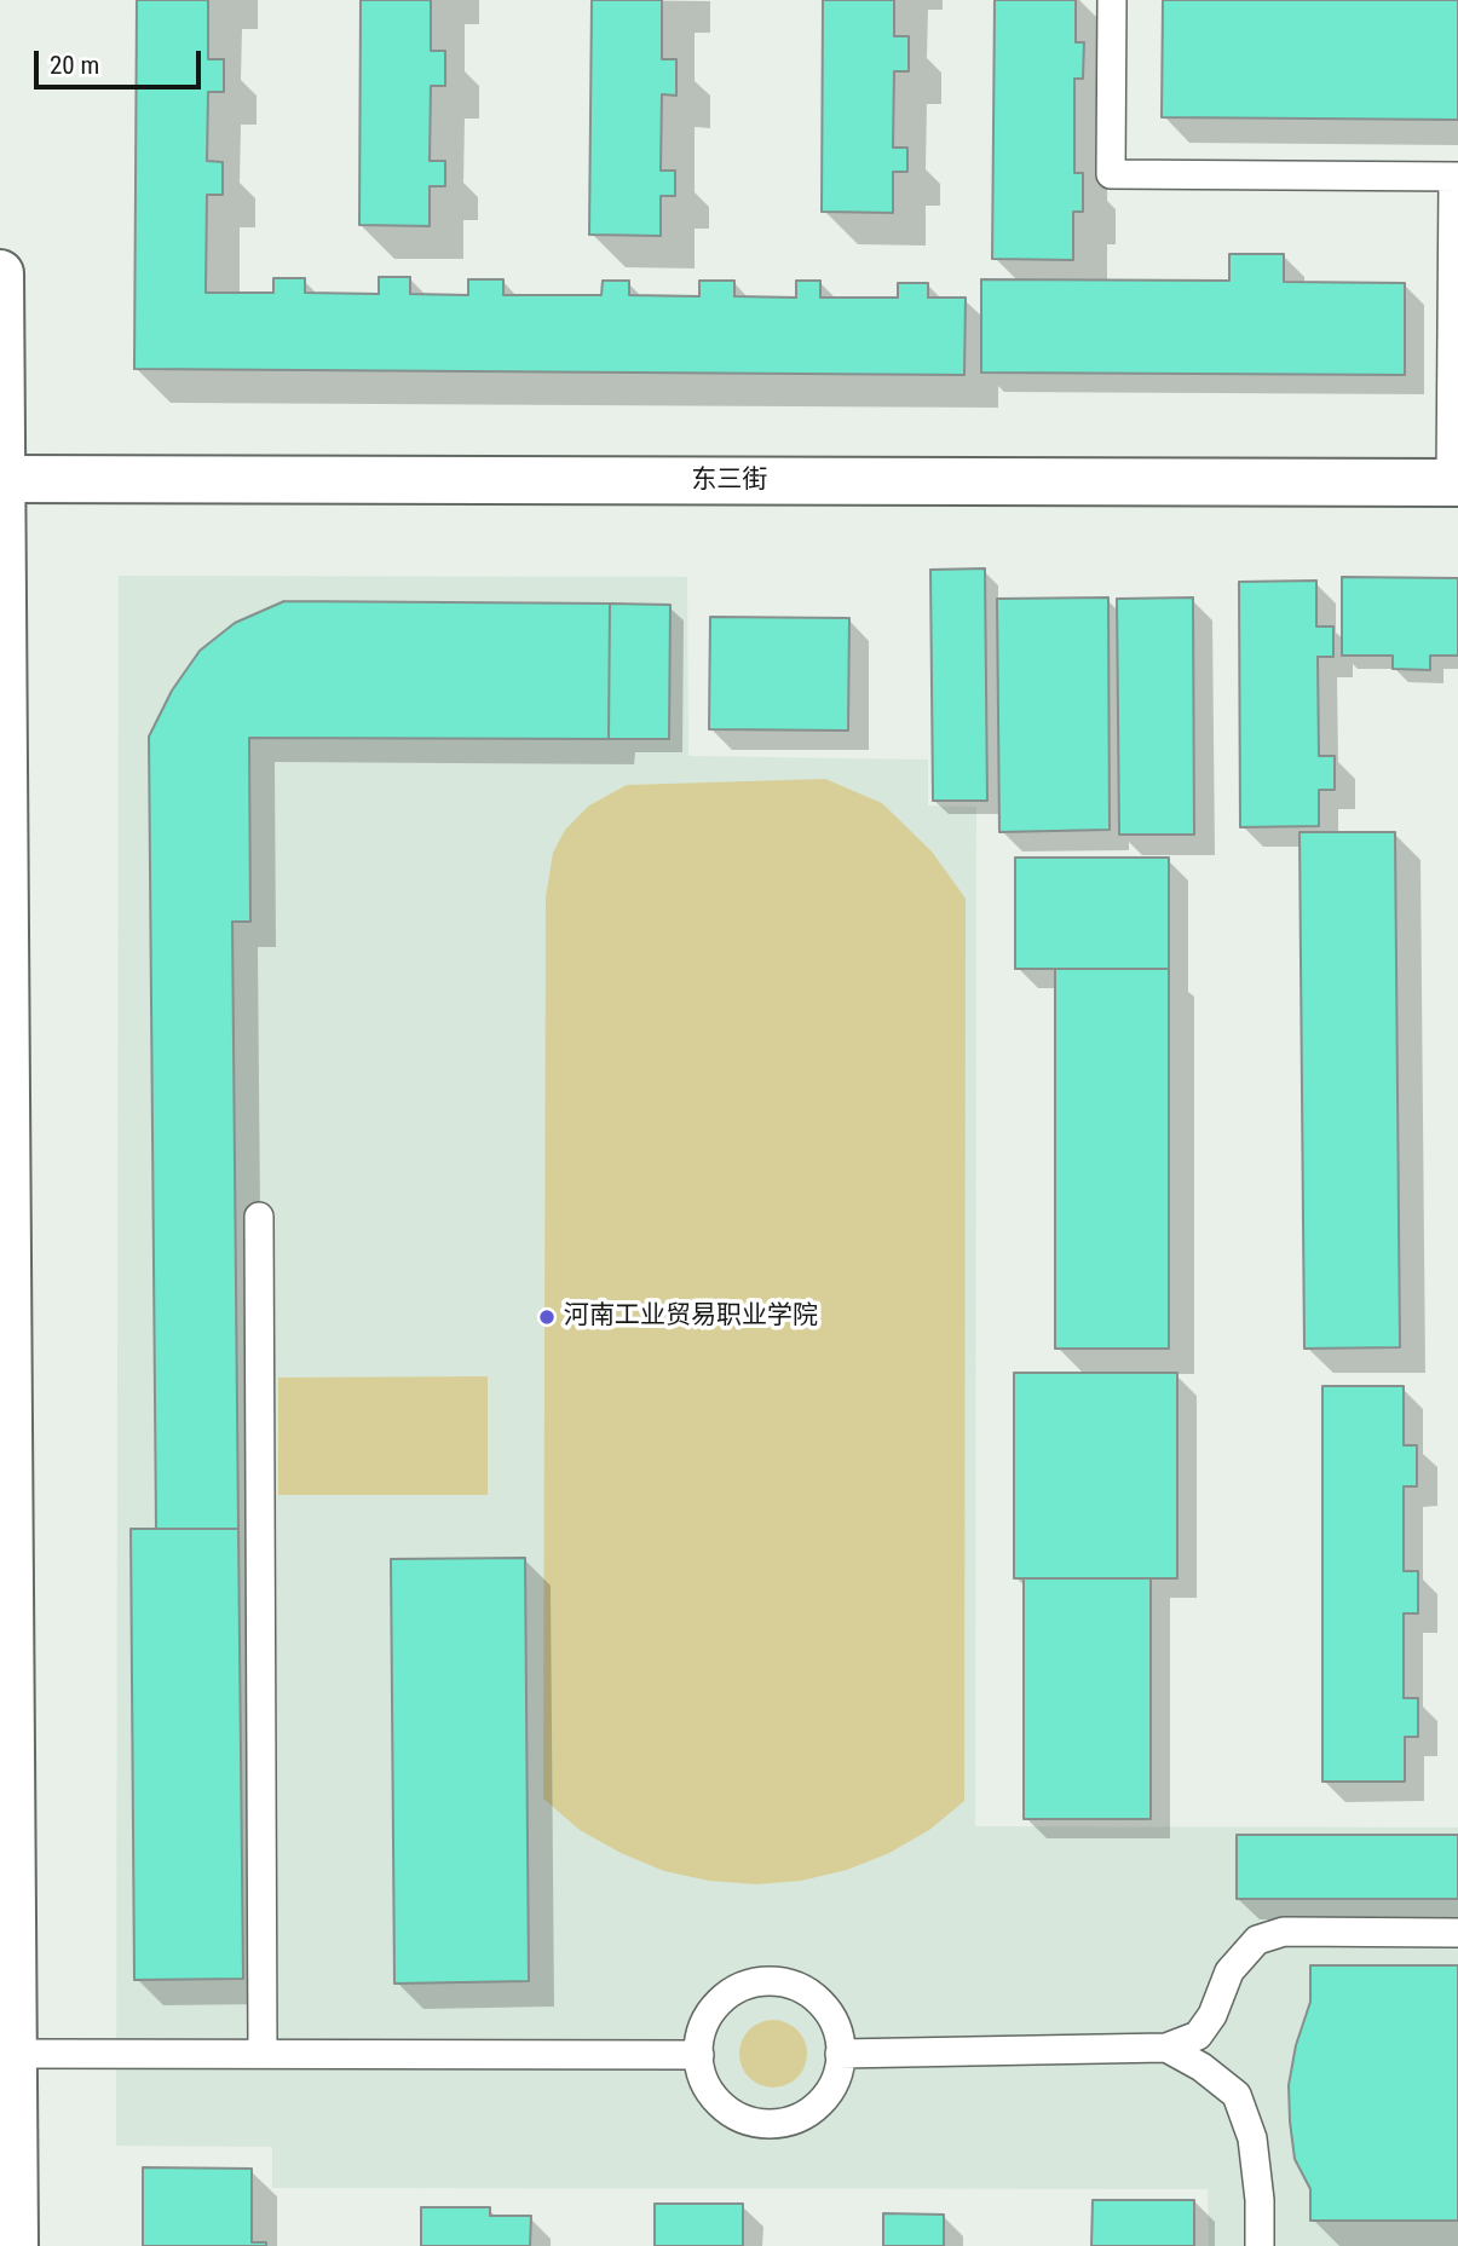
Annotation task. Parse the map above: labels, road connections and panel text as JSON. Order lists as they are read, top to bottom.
{
  "streets": {
    "street": ["东三街"]
  },
  "places": ["河南工业贸易职业学院"],
  "scale_bar": "20 m"
}
